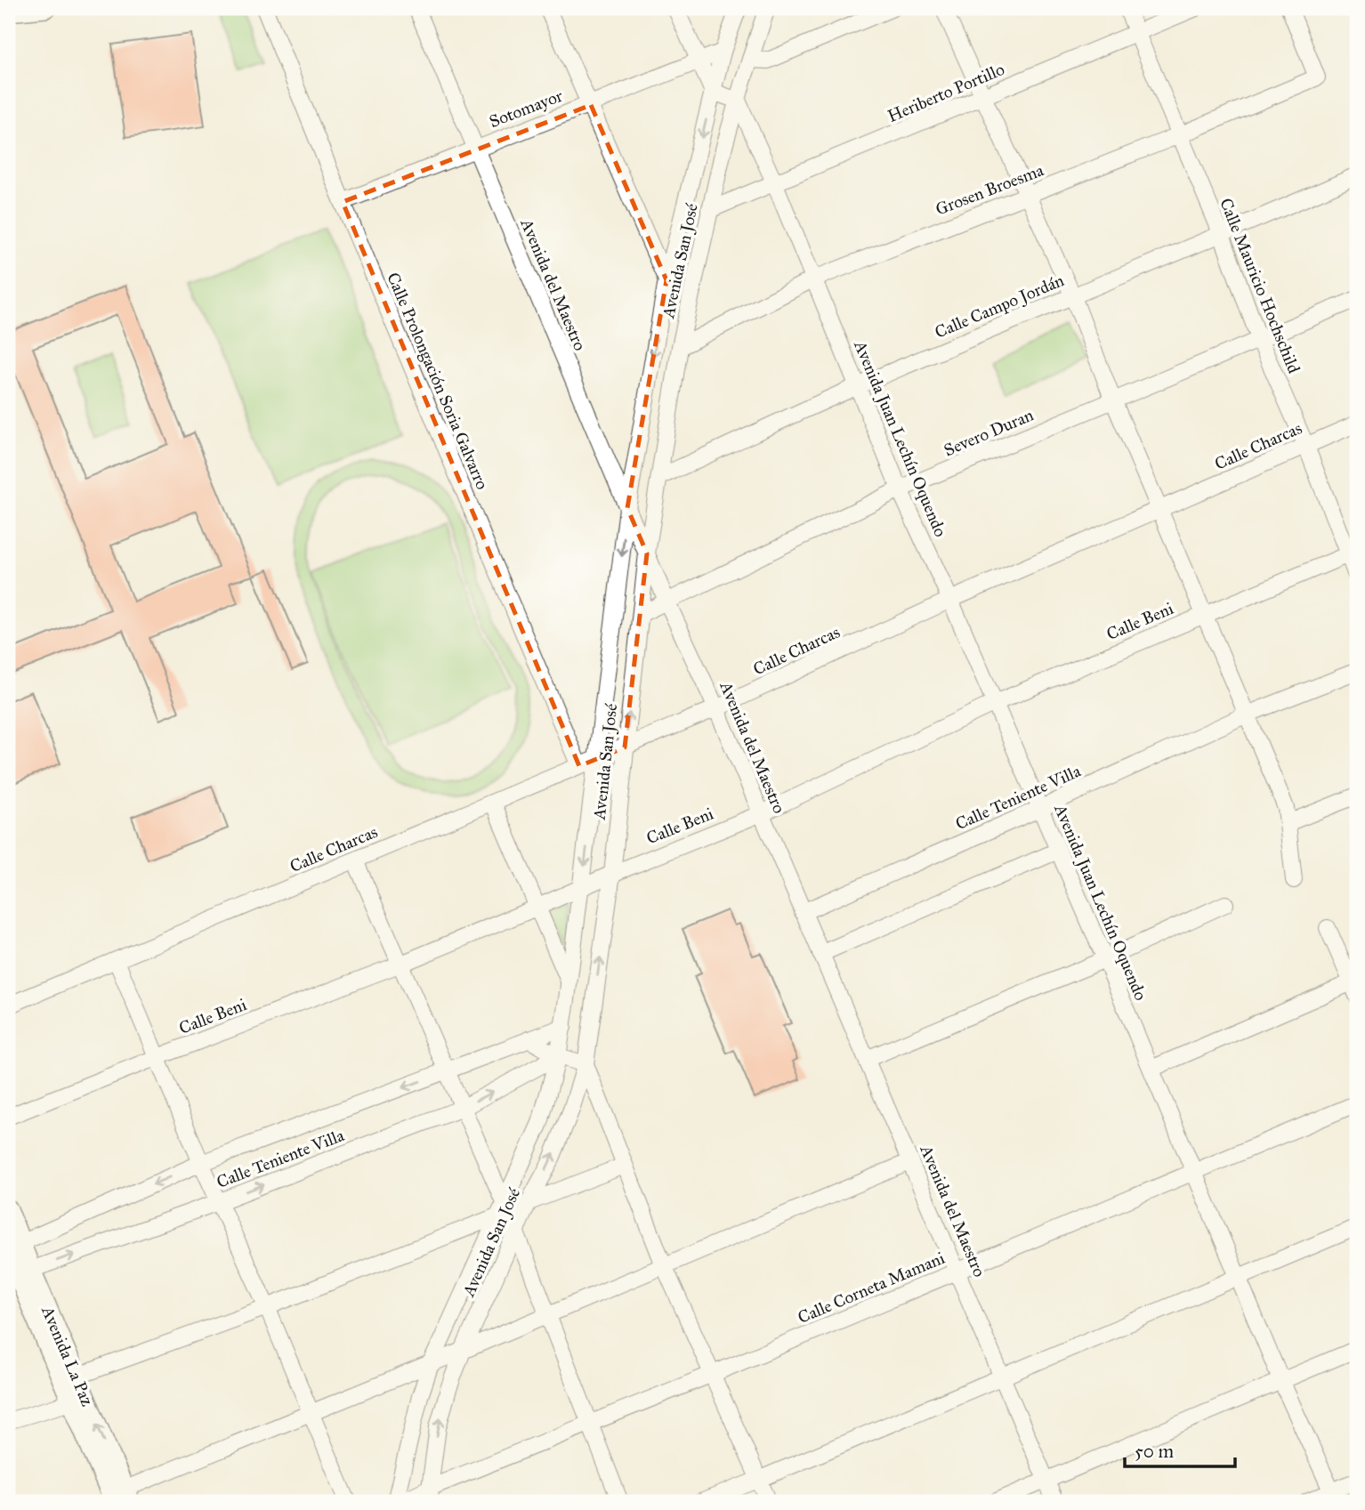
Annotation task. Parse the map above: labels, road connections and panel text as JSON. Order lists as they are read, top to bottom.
{
  "streets": {
    "main road": ["Avenida La Paz"],
    "street": [
      "Heriberto Portillo",
      "Sotomayor",
      "Grosen Broesma",
      "Avenida San José",
      "Avenida del Maestro",
      "Calle Mauricio Hochschild",
      "Calle Campo Jordán",
      "Calle Prolongación Soria Galvarro",
      "Severo Duran",
      "Avenida Juan Lechín Oquendo",
      "Calle Charcas",
      "Calle Beni",
      "Calle Teniente Villa",
      "Calle Corneta Mamani"
    ]
  },
  "crossings": [
    ["Heriberto Portillo", "Avenida San José"],
    ["Heriberto Portillo", "Calle Mauricio Hochschild"],
    ["Heriberto Portillo", "Avenida Juan Lechín Oquendo"],
    ["Sotomayor", "Avenida San José"],
    ["Sotomayor", "Avenida del Maestro"],
    ["Sotomayor", "Calle Prolongación Soria Galvarro"],
    ["Grosen Broesma", "Avenida San José"],
    ["Grosen Broesma", "Calle Mauricio Hochschild"],
    ["Grosen Broesma", "Avenida Juan Lechín Oquendo"],
    ["Avenida San José", "Avenida del Maestro"],
    ["Avenida San José", "Calle Campo Jordán"],
    ["Avenida San José", "Severo Duran"],
    ["Avenida San José", "Avenida Juan Lechín Oquendo"],
    ["Avenida San José", "Calle Charcas"],
    ["Avenida San José", "Calle Beni"],
    ["Avenida San José", "Calle Teniente Villa"],
    ["Avenida San José", "Calle Corneta Mamani"],
    ["Avenida del Maestro", "Severo Duran"],
    ["Avenida del Maestro", "Calle Charcas"],
    ["Avenida del Maestro", "Calle Beni"],
    ["Avenida del Maestro", "Calle Teniente Villa"],
    ["Avenida del Maestro", "Calle Corneta Mamani"],
    ["Calle Mauricio Hochschild", "Calle Campo Jordán"],
    ["Calle Mauricio Hochschild", "Severo Duran"],
    ["Calle Mauricio Hochschild", "Calle Charcas"],
    ["Calle Mauricio Hochschild", "Calle Beni"],
    ["Calle Campo Jordán", "Avenida Juan Lechín Oquendo"],
    ["Calle Prolongación Soria Galvarro", "Calle Charcas"],
    ["Severo Duran", "Avenida Juan Lechín Oquendo"],
    ["Avenida Juan Lechín Oquendo", "Calle Charcas"],
    ["Avenida Juan Lechín Oquendo", "Calle Beni"],
    ["Avenida Juan Lechín Oquendo", "Calle Teniente Villa"],
    ["Avenida Juan Lechín Oquendo", "Calle Corneta Mamani"],
    ["Calle Teniente Villa", "Avenida La Paz"]
  ],
  "scale_bar": "50 m"
}
